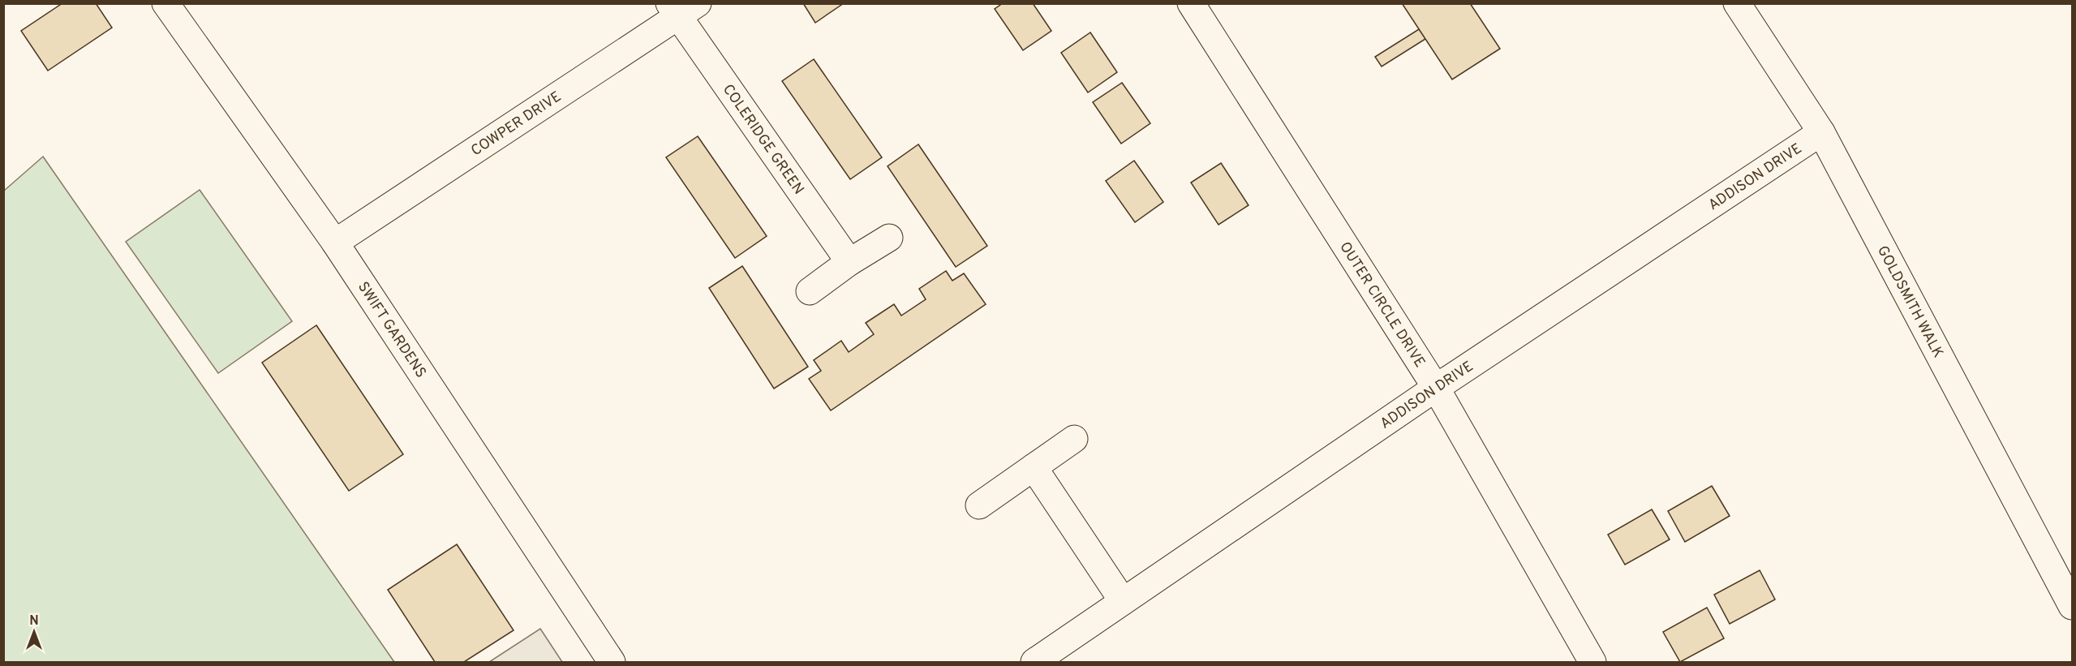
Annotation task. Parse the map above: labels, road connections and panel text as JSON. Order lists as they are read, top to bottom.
{
  "streets": {
    "street": [
      "COWPER DRIVE",
      "COLERIDGE GREEN",
      "ADDISON DRIVE",
      "GOLDSMITH WALK",
      "OUTER CIRCLE DRIVE",
      "SWIFT GARDENS"
    ]
  },
  "crossings": [
    ["COWPER DRIVE", "COLERIDGE GREEN"],
    ["COWPER DRIVE", "SWIFT GARDENS"],
    ["ADDISON DRIVE", "GOLDSMITH WALK"],
    ["ADDISON DRIVE", "OUTER CIRCLE DRIVE"]
  ],
  "north": "top"
}
